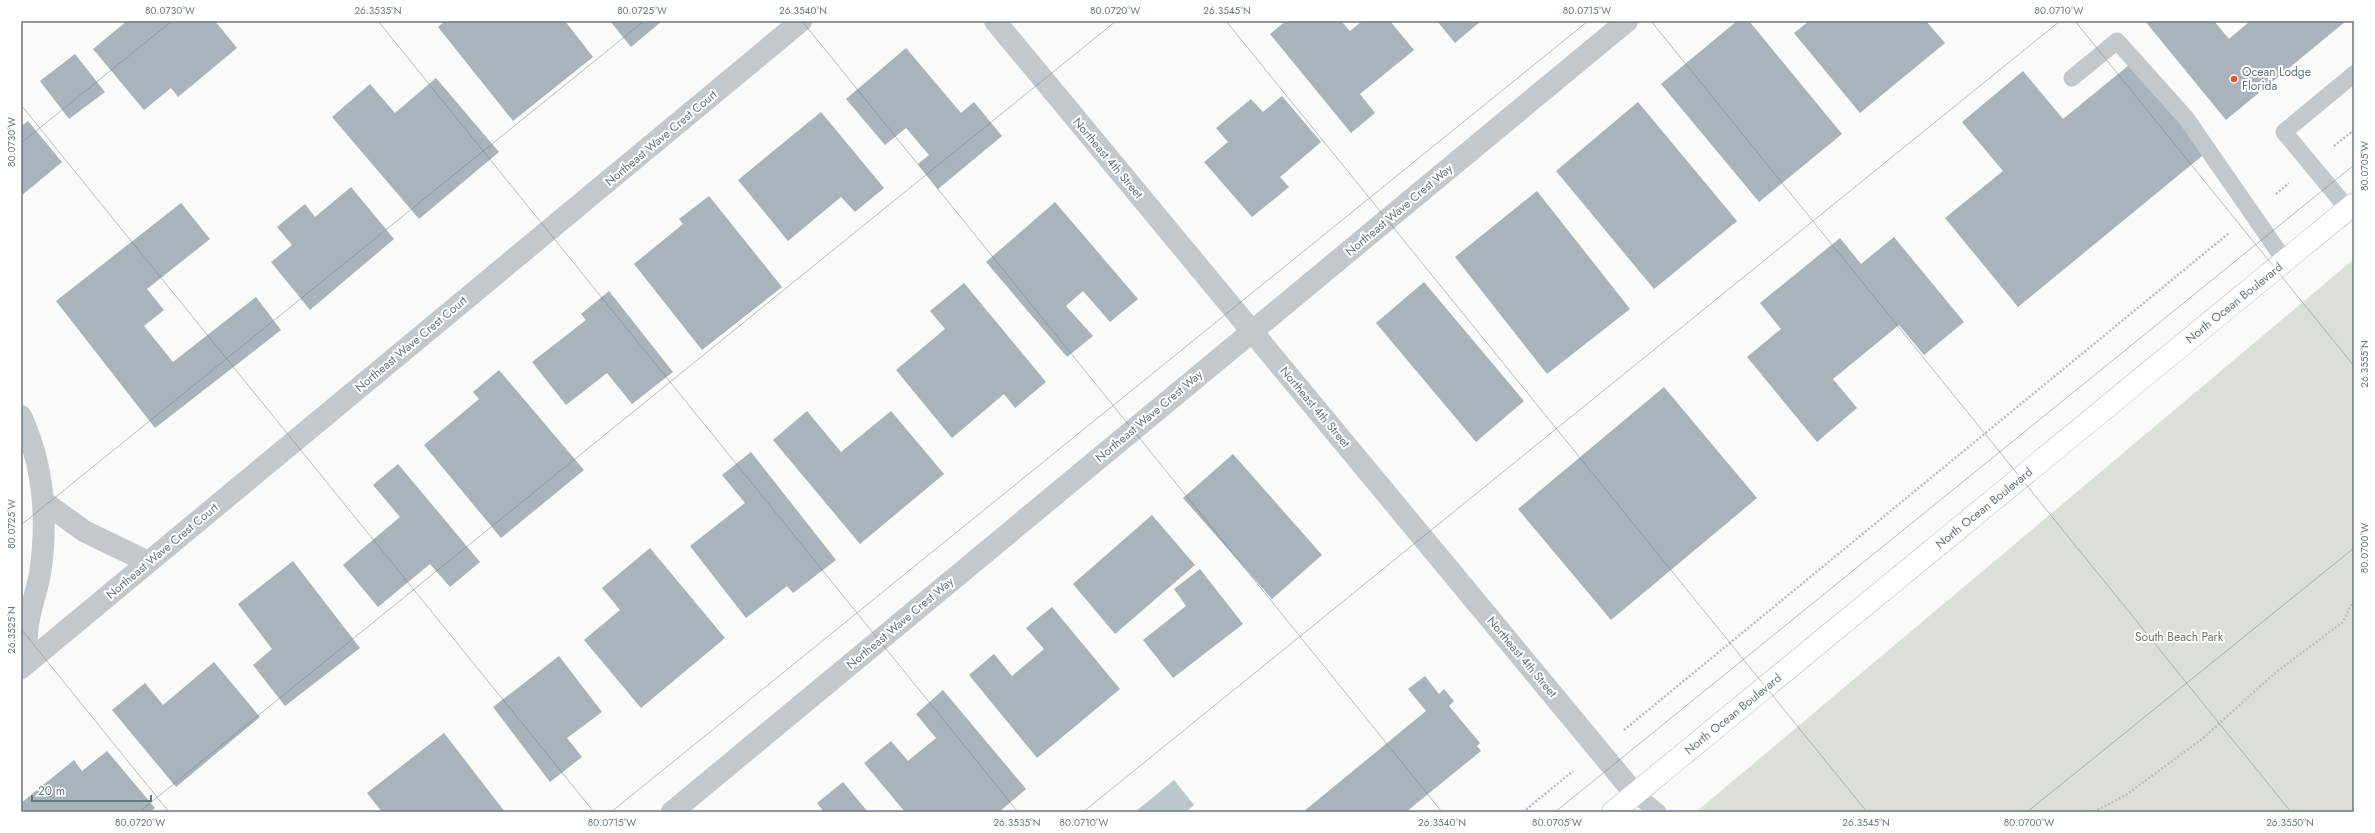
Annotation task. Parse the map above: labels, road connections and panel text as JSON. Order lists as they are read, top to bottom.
{
  "streets": {
    "main road": ["North Ocean Boulevard"],
    "street": ["Northeast Wave Crest Court", "Northeast 4th Street", "Northeast Wave Crest Way"]
  },
  "crossings": [
    ["Northeast 4th Street", "Northeast Wave Crest Way"],
    ["Northeast 4th Street", "North Ocean Boulevard"]
  ],
  "parks": ["South Beach Park"],
  "places": ["Ocean Lodge Florida"],
  "scale_bar": "20 m",
  "coordinates": [
    "80.0730°W",
    "26.3535°N",
    "80.0725°W",
    "26.3540°N",
    "80.0720°W",
    "26.3545°N",
    "80.0715°W",
    "80.0710°W",
    "80.0705°W",
    "26.3555°N",
    "80.0700°W",
    "26.3525°N",
    "26.3550°N"
  ]
}
